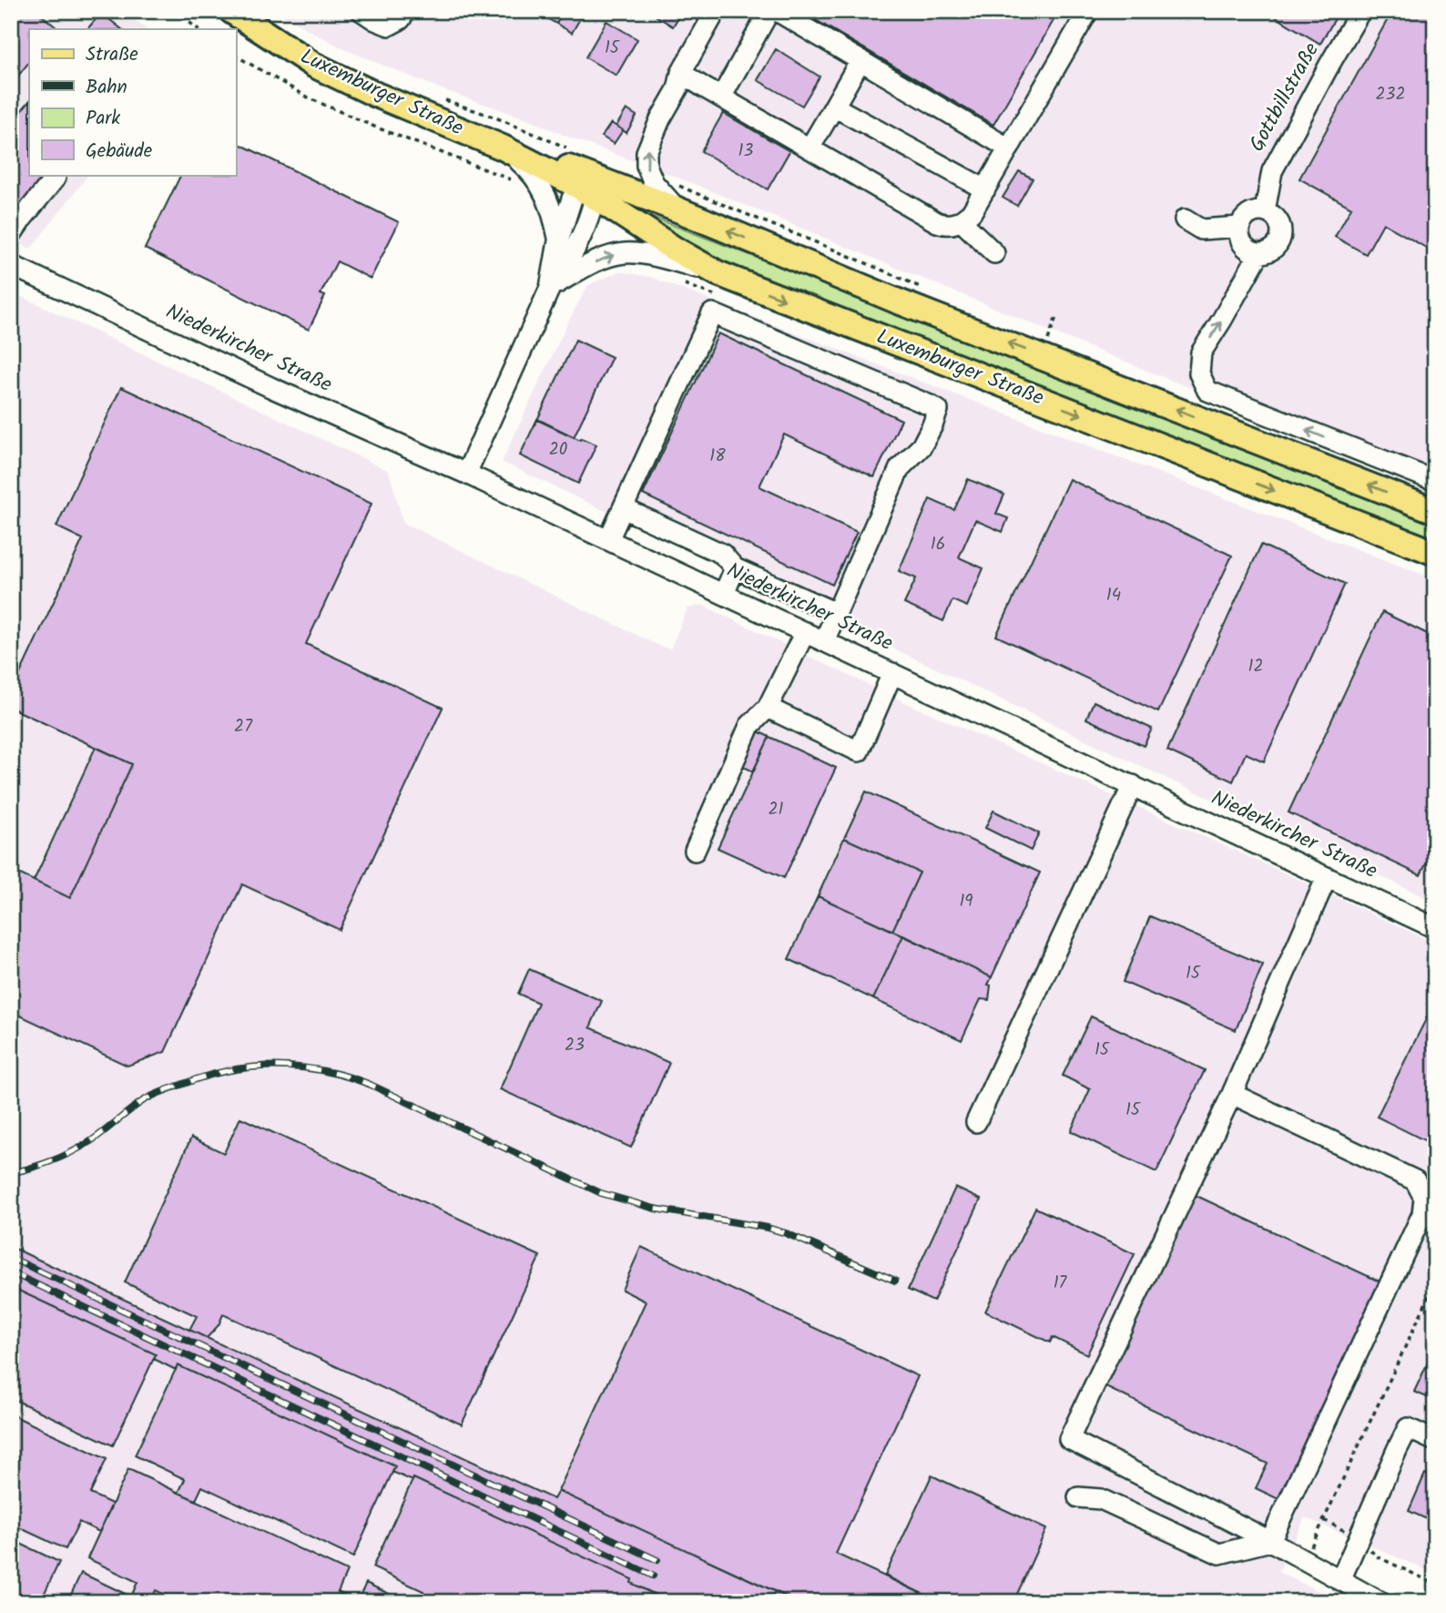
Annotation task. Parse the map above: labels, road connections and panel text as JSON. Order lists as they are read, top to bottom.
{
  "streets": {
    "main road": ["Luxemburger Straße"],
    "street": ["Gottbillstraße", "Niederkircher Straße"]
  },
  "house_numbers": [
    "15",
    "232",
    "13",
    "20",
    "18",
    "16",
    "14",
    "12",
    "27",
    "21",
    "19",
    "15",
    "23",
    "15",
    "15",
    "17"
  ],
  "legend": [
    "Straße",
    "Bahn",
    "Park",
    "Gebäude"
  ]
}
